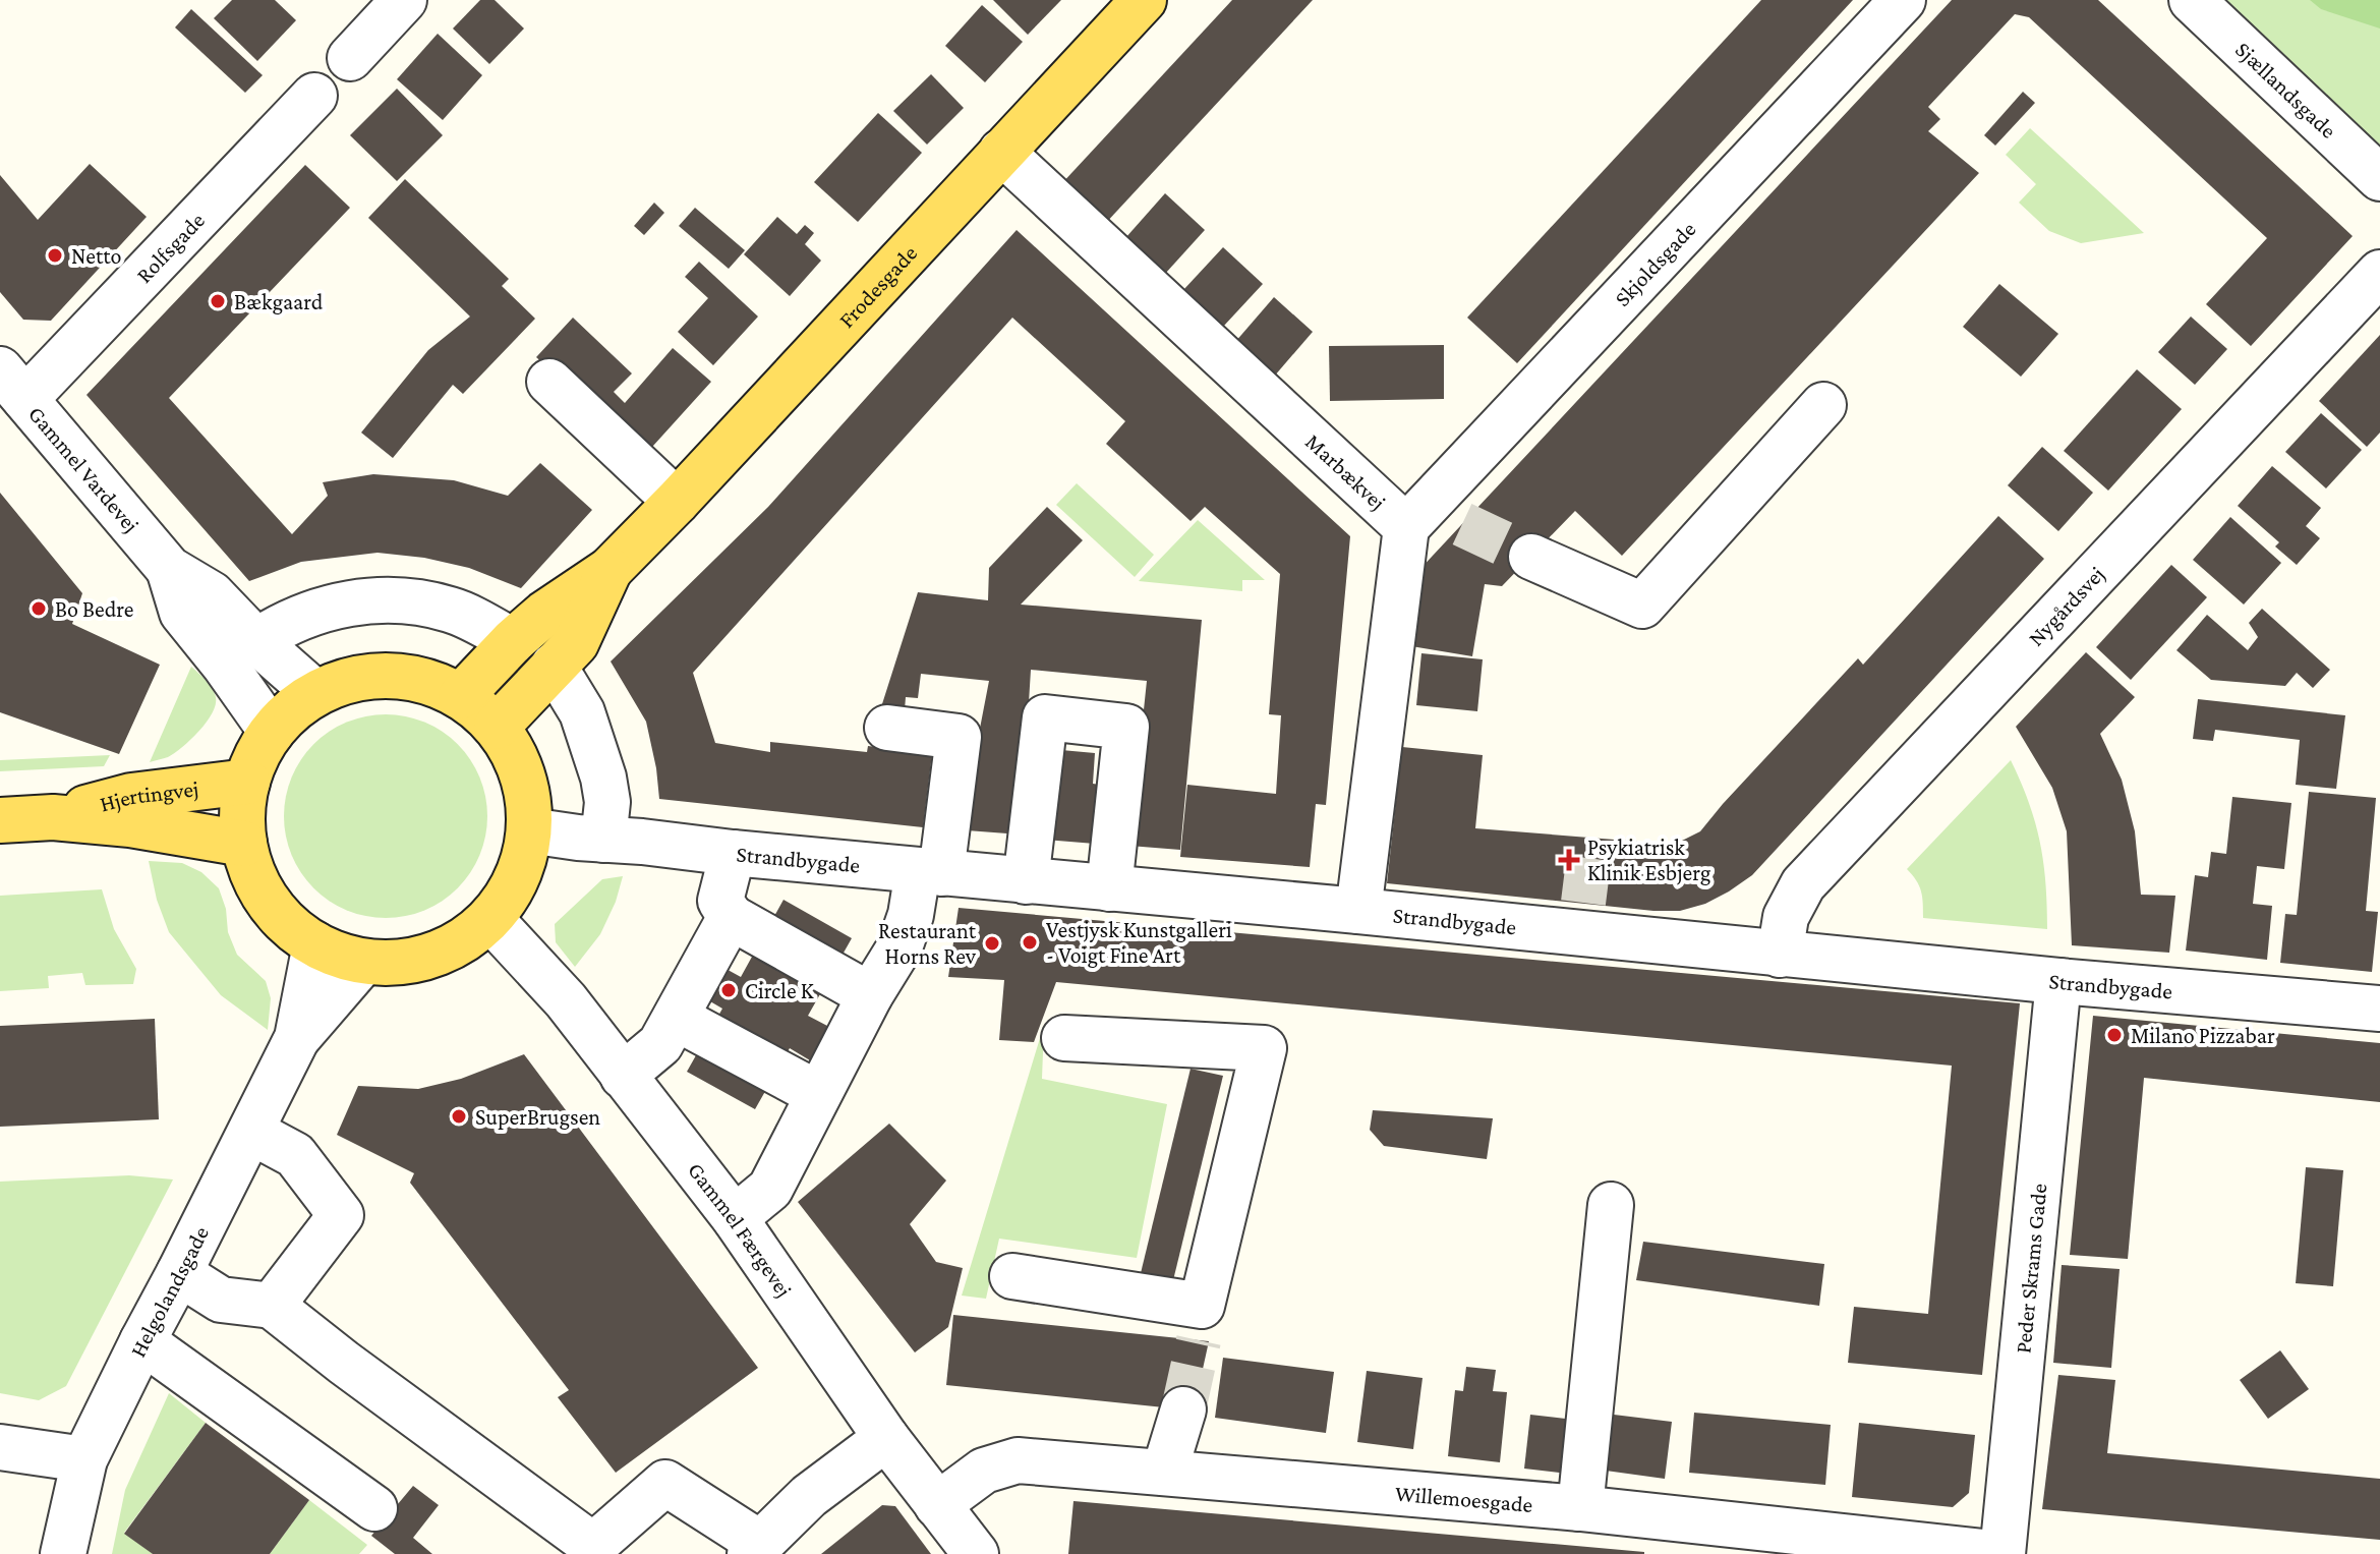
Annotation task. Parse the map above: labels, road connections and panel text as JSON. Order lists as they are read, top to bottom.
{
  "streets": {
    "main road": ["Frodesgade", "Hjertingvej"],
    "street": [
      "Sjællandsgade",
      "Rolfsgade",
      "Skjoldsgade",
      "Gammel Vardevej",
      "Marbækvej",
      "Nygårdsvej",
      "Strandbygade",
      "Gammel Færgevej",
      "Peder Skrams Gade",
      "Helgolandsgade",
      "Willemoesgade"
    ]
  },
  "crossings": [
    ["Rolfsgade", "Gammel Vardevej"],
    ["Skjoldsgade", "Marbækvej"],
    ["Frodesgade", "Gammel Vardevej"],
    ["Frodesgade", "Marbækvej"],
    ["Frodesgade", "Hjertingvej"],
    ["Frodesgade", "Strandbygade"],
    ["Frodesgade", "Gammel Færgevej"],
    ["Frodesgade", "Helgolandsgade"],
    ["Gammel Vardevej", "Hjertingvej"],
    ["Gammel Vardevej", "Strandbygade"],
    ["Gammel Vardevej", "Gammel Færgevej"],
    ["Gammel Vardevej", "Helgolandsgade"],
    ["Marbækvej", "Strandbygade"],
    ["Nygårdsvej", "Strandbygade"],
    ["Hjertingvej", "Strandbygade"],
    ["Hjertingvej", "Gammel Færgevej"],
    ["Hjertingvej", "Helgolandsgade"],
    ["Strandbygade", "Gammel Færgevej"],
    ["Strandbygade", "Peder Skrams Gade"],
    ["Strandbygade", "Helgolandsgade"],
    ["Gammel Færgevej", "Helgolandsgade"],
    ["Gammel Færgevej", "Willemoesgade"],
    ["Peder Skrams Gade", "Willemoesgade"]
  ],
  "places": {
    "other": [
      "Netto",
      "Bækgaard",
      "Bo Bedre",
      "Vestjysk Kunstgalleri - Voigt Fine Art",
      "Restaurant Horns Rev",
      "Circle K",
      "Milano Pizzabar",
      "SuperBrugsen"
    ],
    "health": ["Psykiatrisk Klinik Esbjerg"]
  }
}
